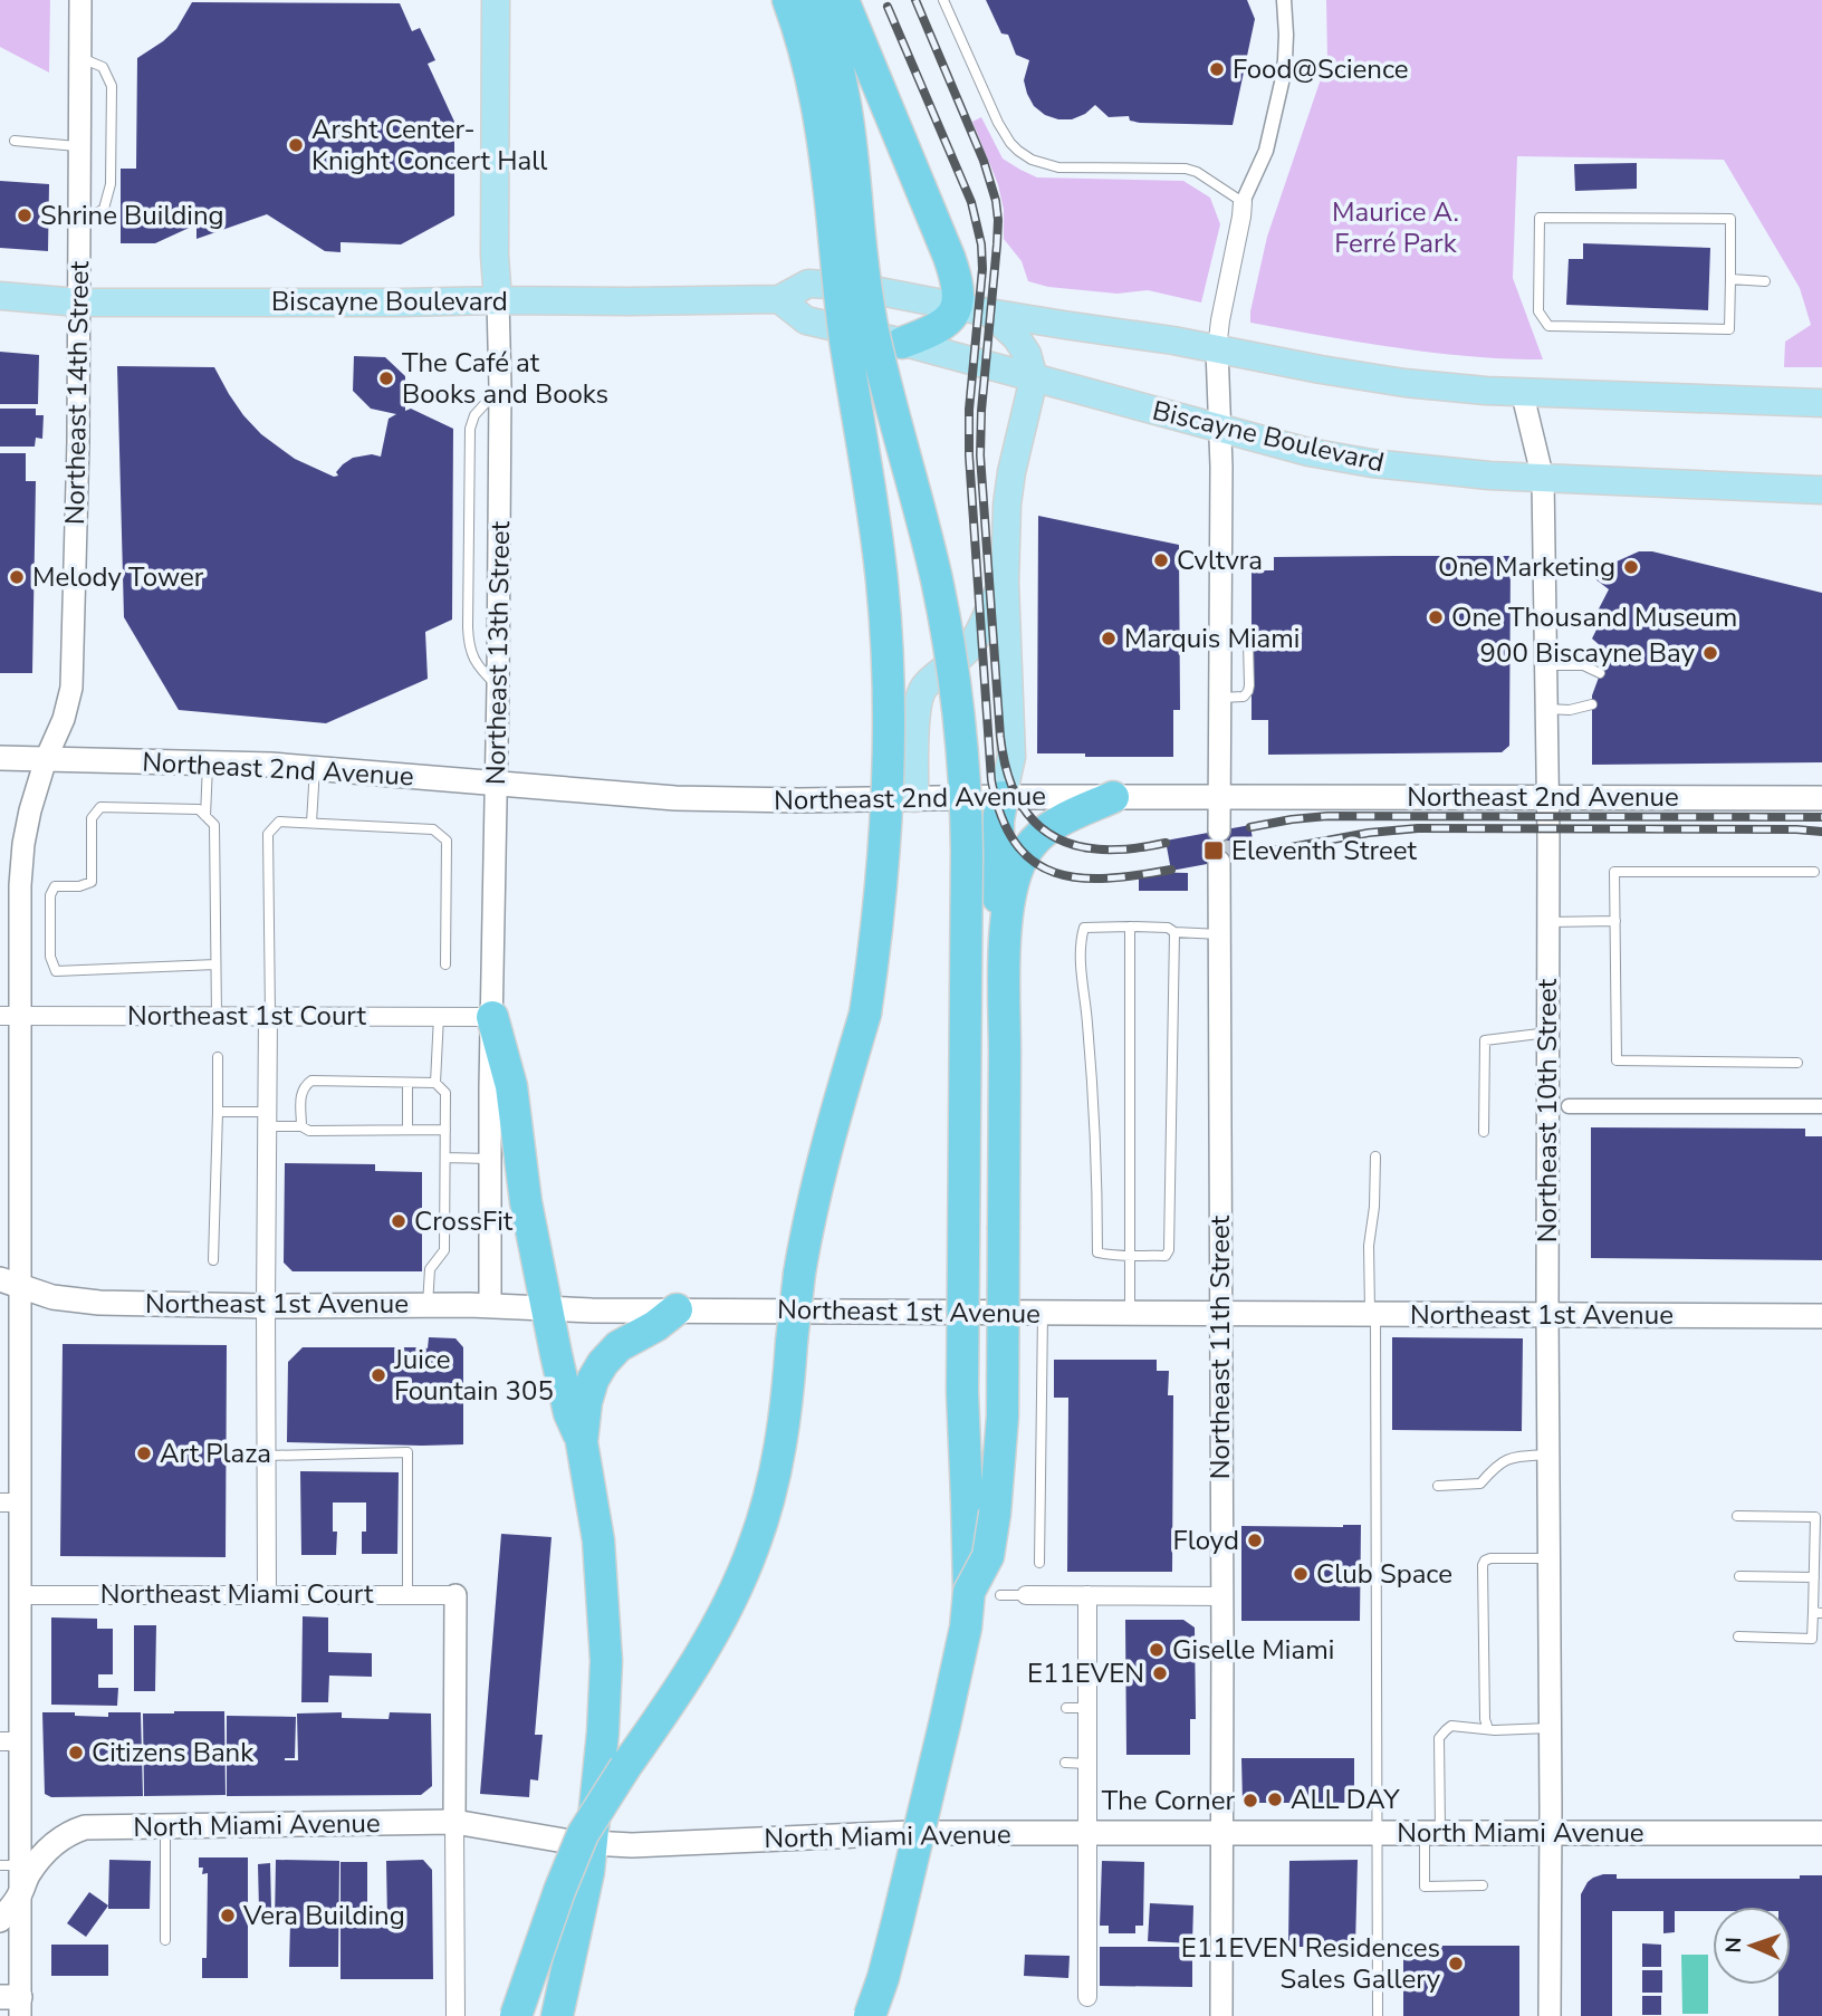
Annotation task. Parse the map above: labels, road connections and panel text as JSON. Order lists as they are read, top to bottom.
{
  "streets": {
    "main road": [
      "Biscayne Boulevard",
      "Northeast 13th Street",
      "Northeast 2nd Avenue",
      "Northeast 1st Avenue",
      "North Miami Avenue"
    ],
    "street": [
      "Northeast 14th Street",
      "Northeast 1st Court",
      "Northeast 10th Street",
      "Northeast 11th Street",
      "Northeast Miami Court"
    ]
  },
  "crossings": [
    ["Biscayne Boulevard", "Northeast 14th Street"],
    ["Biscayne Boulevard", "Northeast 13th Street"],
    ["Biscayne Boulevard", "Northeast 10th Street"],
    ["Northeast 14th Street", "Northeast 2nd Avenue"],
    ["Northeast 14th Street", "Northeast 1st Court"],
    ["Northeast 14th Street", "Northeast 1st Avenue"],
    ["Northeast 14th Street", "Northeast Miami Court"],
    ["Northeast 14th Street", "North Miami Avenue"],
    ["Northeast 13th Street", "Northeast 2nd Avenue"],
    ["Northeast 13th Street", "Northeast 1st Court"],
    ["Northeast 13th Street", "Northeast 1st Avenue"],
    ["Northeast 2nd Avenue", "Northeast 10th Street"],
    ["Northeast 10th Street", "Northeast 1st Avenue"],
    ["Northeast 10th Street", "North Miami Avenue"],
    ["Northeast 1st Avenue", "Northeast 11th Street"],
    ["Northeast 11th Street", "North Miami Avenue"]
  ],
  "parks": ["Maurice A. Ferré Park"],
  "places": {
    "other": [
      "Food@Science",
      "Arsht Center- Knight Concert Hall",
      "Shrine Building",
      "The Café at Books and Books",
      "Cvltvra",
      "One Marketing",
      "Melody Tower",
      "One Thousand Museum",
      "Marquis Miami",
      "900 Biscayne Bay",
      "CrossFit",
      "Juice Fountain 305",
      "Art Plaza",
      "Floyd",
      "Club Space",
      "Giselle Miami",
      "E11EVEN",
      "Citizens Bank",
      "ALL DAY",
      "The Corner",
      "Vera Building",
      "E11EVEN Residences Sales Gallery"
    ],
    "transit": ["Eleventh Street"]
  },
  "north": "left"
}
